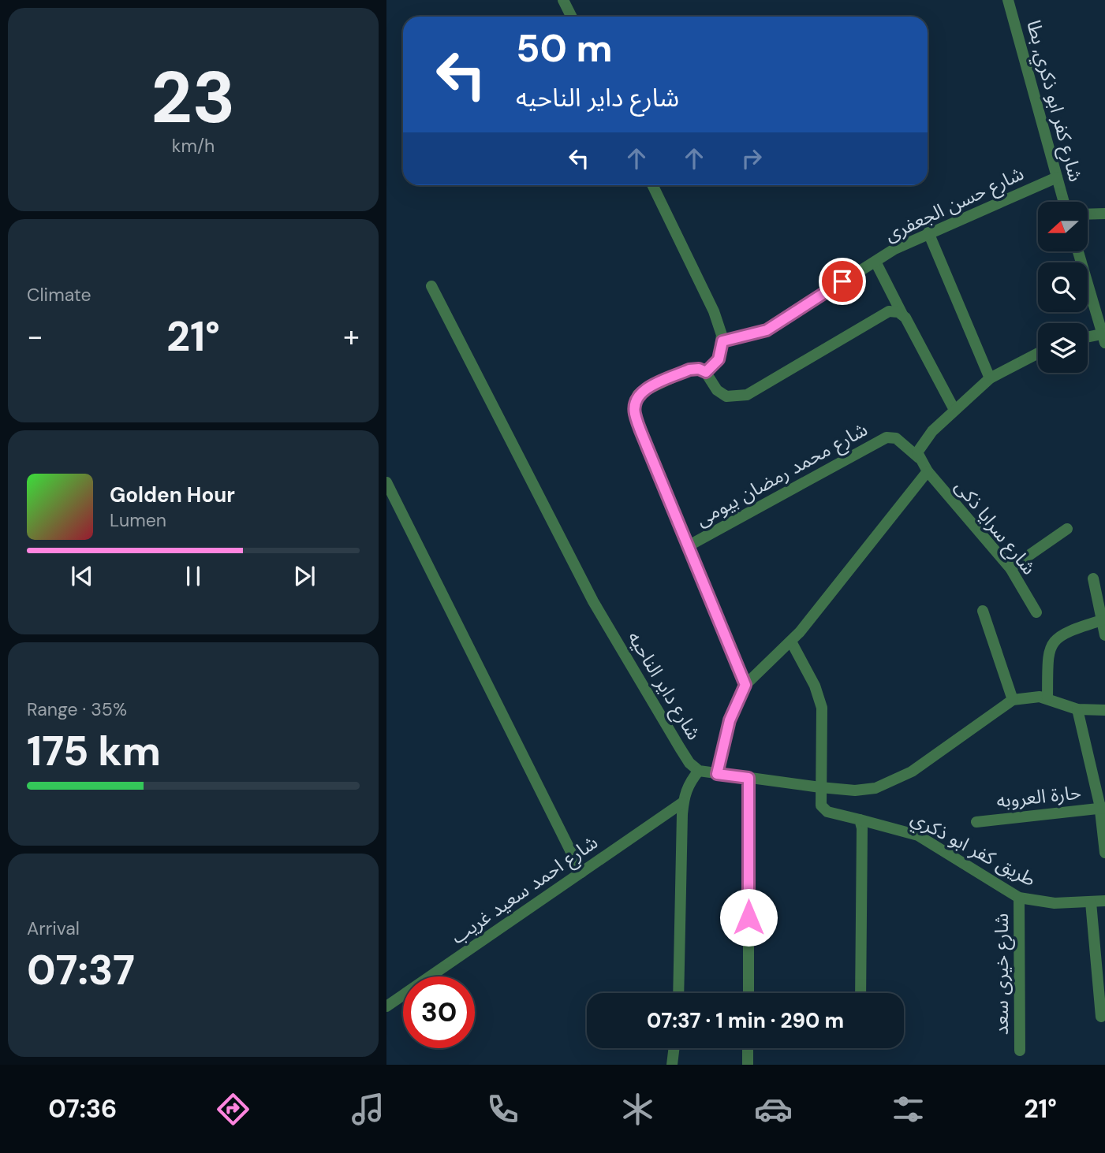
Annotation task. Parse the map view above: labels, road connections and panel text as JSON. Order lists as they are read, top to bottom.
{
  "streets": {
    "street": [
      "شارع كفر ابو ذكري, بطا",
      "شارع حسن الجعفرى",
      "شارع محمد رمضان بيومى",
      "شارع سرايا ذكى",
      "شارع داير الناحيه",
      "حارة العروبه",
      "طريق كفر ابو ذكري",
      "شارع احمد سعيد غريب",
      "شارع خيرى سعد"
    ]
  },
  "crossings": [
    ["شارع كفر ابو ذكري, بطا", "شارع حسن الجعفرى"],
    ["شارع محمد رمضان بيومى", "شارع سرايا ذكى"],
    ["طريق كفر ابو ذكري", "شارع خيرى سعد"]
  ],
  "north": "left",
  "page": {
    "tile": [
      ["23", "km/h"],
      "Climate",
      ["Range · 35%", "175 km"],
      ["Arrival", "07:37"]
    ],
    "turn": ["50 m", "شارع داير الناحيه"],
    "heat": ["−", "21°", "+"],
    "song": ["Golden Hour", "Lumen"],
    "limit": "30",
    "trip": "07:37 · 1 min · 290 m",
    "tabs": ["07:36", "21°"]
  }
}
